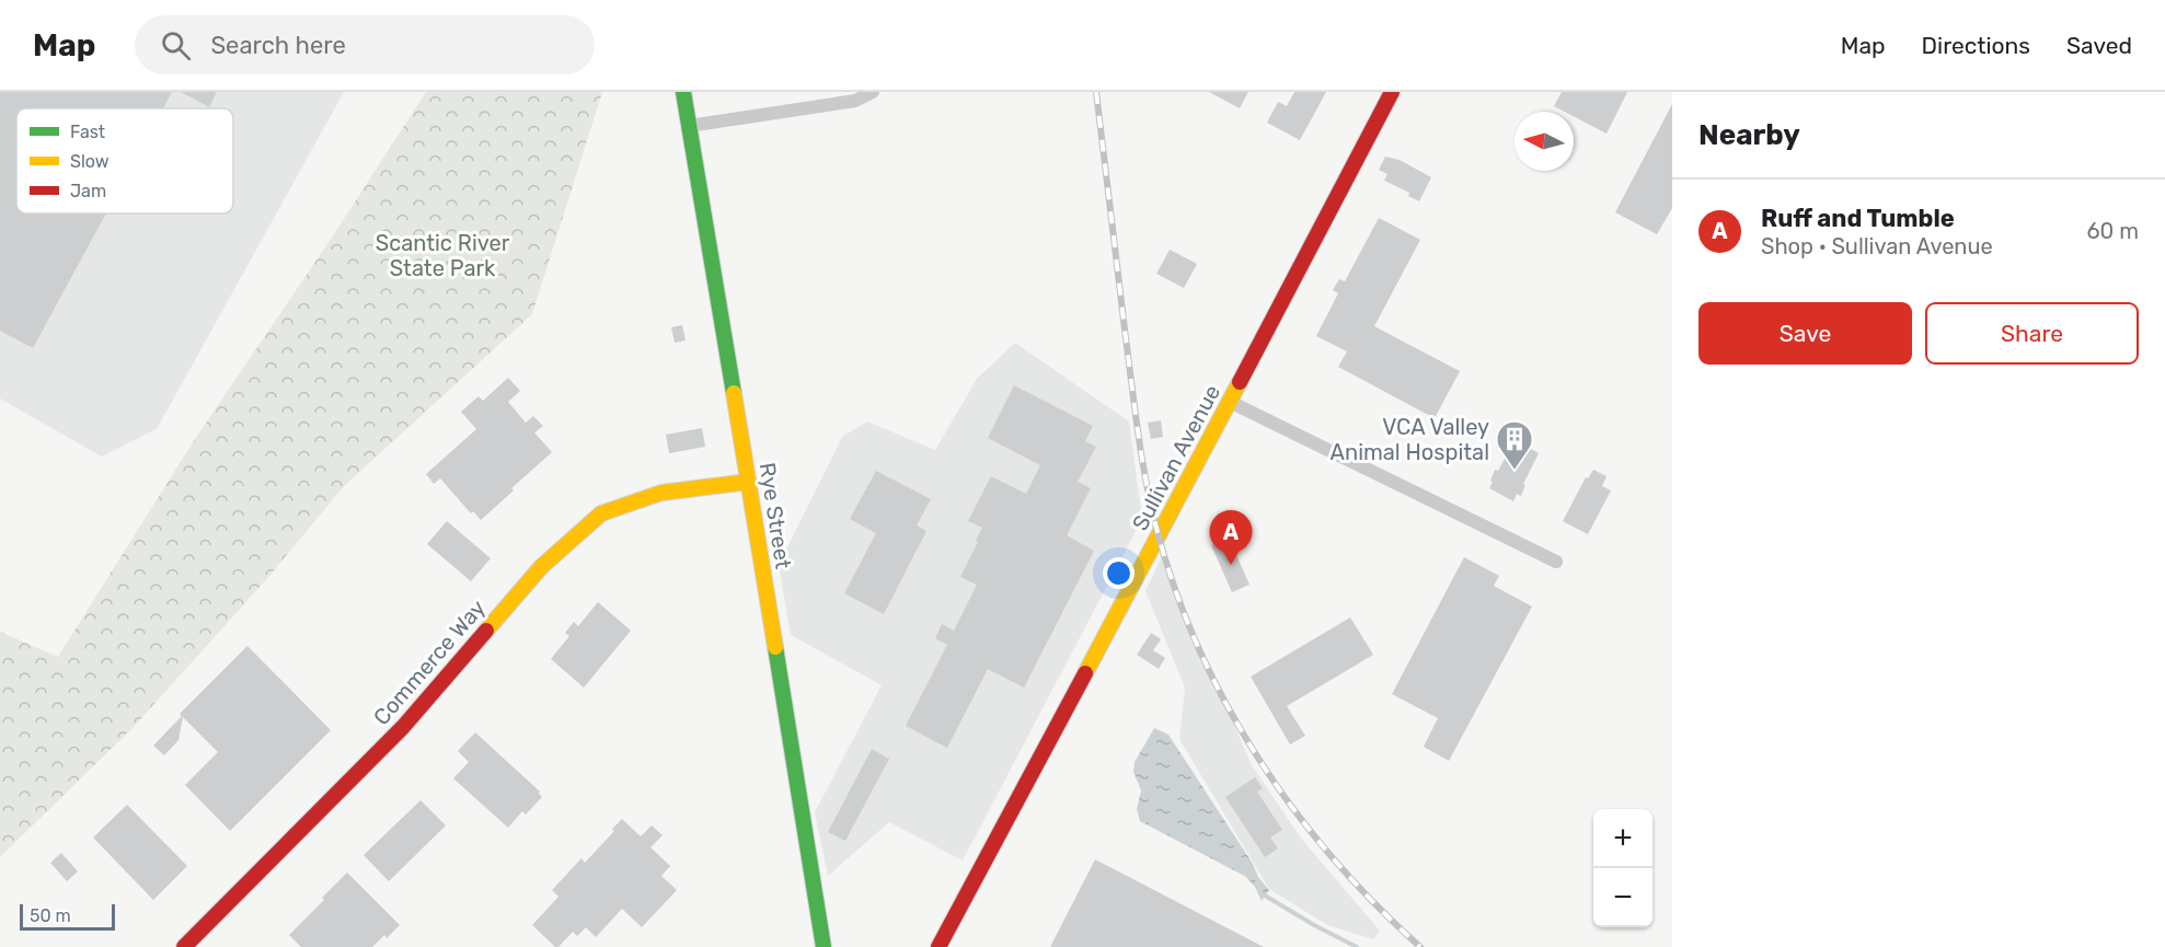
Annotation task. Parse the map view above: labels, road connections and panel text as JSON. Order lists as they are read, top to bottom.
{
  "streets": {
    "street": ["Sullivan Avenue", "Rye Street", "Commerce Way"]
  },
  "crossings": [
    ["Rye Street", "Commerce Way"]
  ],
  "parks": ["Scantic River State Park"],
  "places": {
    "building": ["VCA Valley Animal Hospital"]
  },
  "legend": ["Fast", "Slow", "Jam"],
  "scale_bar": "50 m",
  "north": "left",
  "page": {
    "header": "Map",
    "search": "Search here",
    "nav": ["Map", "Directions", "Saved"],
    "heading": "Nearby",
    "list": [
      {
        "mark": "A",
        "name": "Ruff and Tumble",
        "note": "Shop · Sullivan Avenue",
        "value": "60 m"
      }
    ],
    "buttons": ["Save", "Share"],
    "pins": "A",
    "map_buttons": ["+", "−"],
    "scale": "50 m"
  }
}
